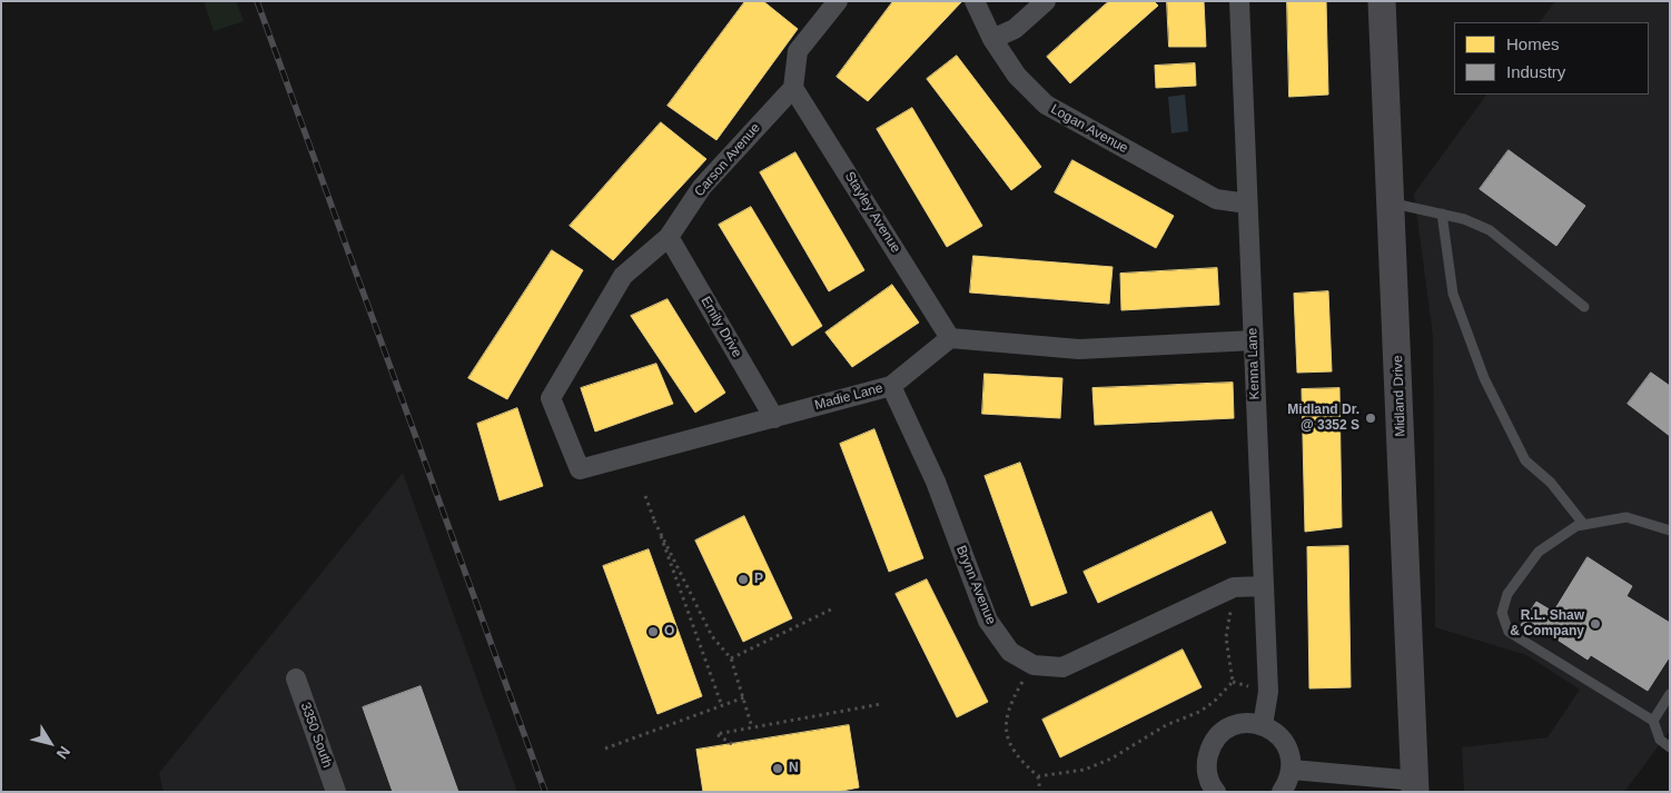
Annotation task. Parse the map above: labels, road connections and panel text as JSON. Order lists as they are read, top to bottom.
{
  "streets": {
    "main road": ["Midland Drive"],
    "street": [
      "Logan Avenue",
      "Carson Avenue",
      "Stayley Avenue",
      "Emily Drive",
      "Kenna Lane",
      "Madie Lane",
      "Brynn Avenue",
      "3350 South"
    ]
  },
  "crossings": [
    ["Logan Avenue", "Kenna Lane"],
    ["Carson Avenue", "Stayley Avenue"],
    ["Carson Avenue", "Emily Drive"],
    ["Carson Avenue", "Madie Lane"],
    ["Stayley Avenue", "Madie Lane"],
    ["Emily Drive", "Madie Lane"],
    ["Kenna Lane", "Brynn Avenue"],
    ["Madie Lane", "Brynn Avenue"]
  ],
  "places": [
    "Midland Dr. @ 3352 S",
    "P",
    "R.L. Shaw & Company",
    "O",
    "N"
  ],
  "legend": ["Homes", "Industry"],
  "north": "bottom right"
}
